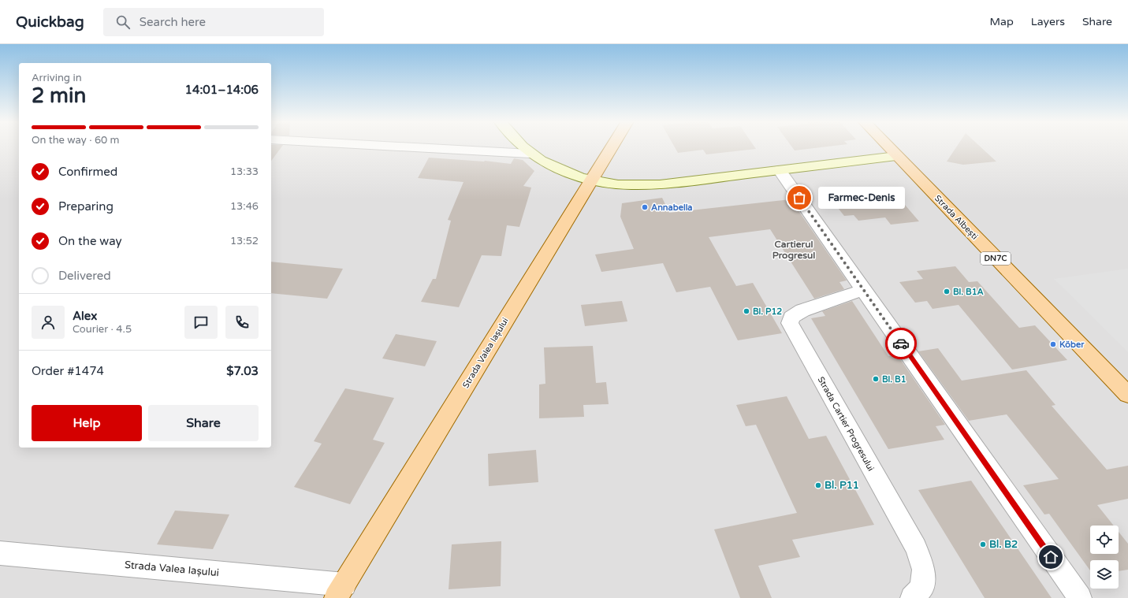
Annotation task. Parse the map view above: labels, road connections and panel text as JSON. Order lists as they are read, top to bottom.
{
  "streets": {
    "main road": ["Strada Albești", "DN7C", "Strada Valea Iașului"],
    "street": ["Strada Cartier Progresului"]
  },
  "districts": ["Cartierul Progresul"],
  "places": [
    "Farmec-Denis",
    "Annabella",
    "Bl. B1A",
    "Bl. P12",
    "Köber",
    "Bl. B1",
    "Bl. P11",
    "Bl. B2"
  ],
  "page": {
    "header": "Quickbag",
    "search": "Search here",
    "nav": ["Map", "Layers", "Share"],
    "heading": ["2 min", "Arriving in", "14:01–14:06"],
    "panel": [
      "Alex",
      "Courier · 4.5",
      "Order #1474",
      "$7.03"
    ],
    "bar": "On the way · 60 m",
    "list": [
      ["Confirmed", "13:33"],
      ["Preparing", "13:46"],
      ["On the way", "13:52"],
      "Delivered"
    ],
    "bubble": "Farmec-Denis",
    "buttons": ["Help", "Share"]
  }
}
